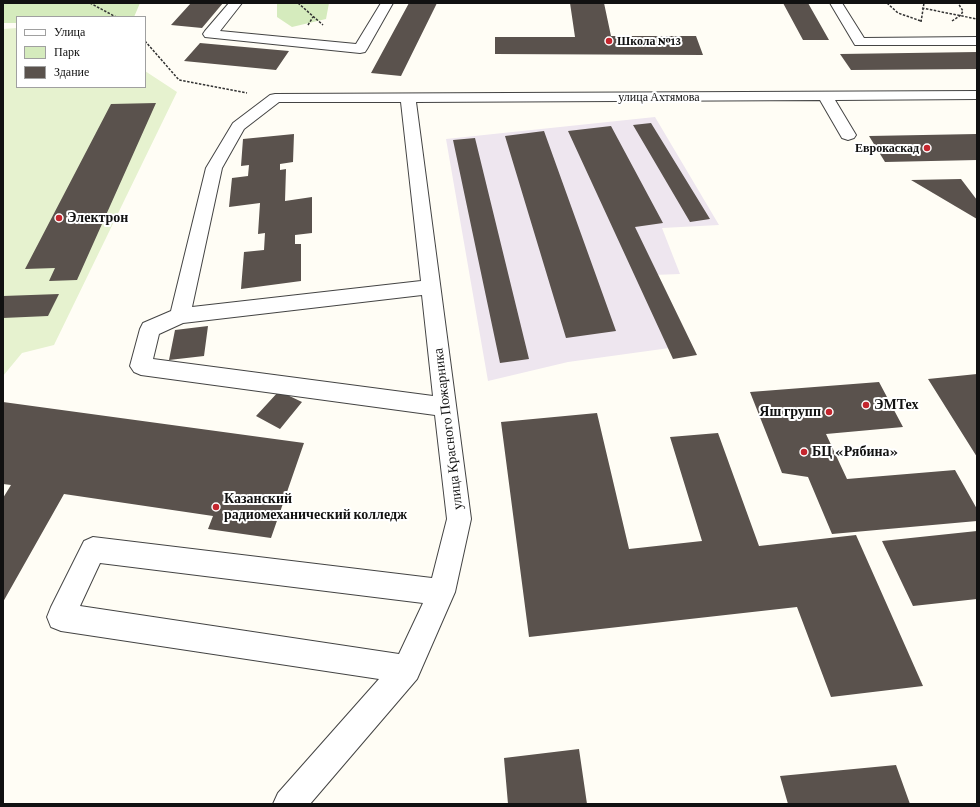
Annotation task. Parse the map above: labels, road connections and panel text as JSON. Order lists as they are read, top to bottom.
{
  "streets": {
    "street": ["улица Ахтямова", "улица Красного Пожарника"]
  },
  "crossings": [
    ["улица Ахтямова", "улица Красного Пожарника"]
  ],
  "places": [
    "Школа №13",
    "Еврокаскад",
    "Электрон",
    "ЭМТех",
    "Яш групп",
    "БЦ «Рябина»",
    "Казанский радиомеханический колледж"
  ],
  "legend": ["Улица", "Парк", "Здание"]
}
